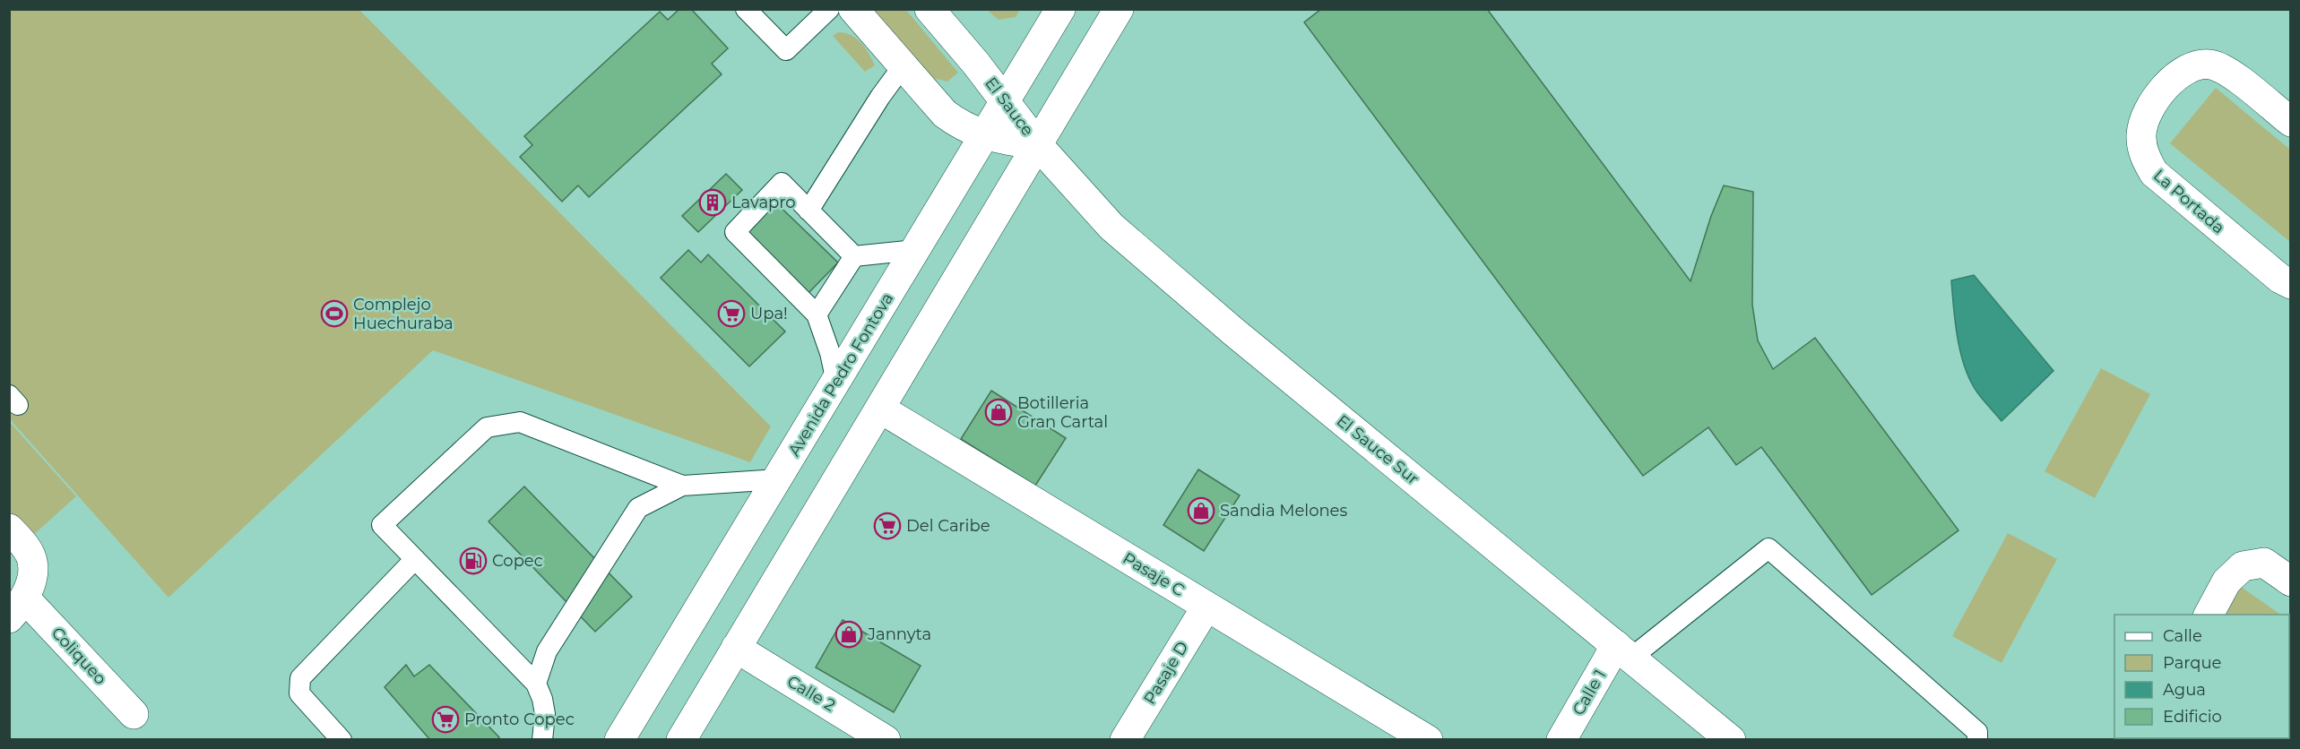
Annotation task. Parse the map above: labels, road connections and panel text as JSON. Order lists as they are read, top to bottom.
{
  "streets": {
    "street": [
      "El Sauce",
      "La Portada",
      "Avenida Pedro Fontova",
      "El Sauce Sur",
      "Pasaje C",
      "Coliqueo",
      "Pasaje D",
      "Calle 1",
      "Calle 2"
    ]
  },
  "crossings": [
    ["El Sauce", "Avenida Pedro Fontova"],
    ["El Sauce", "El Sauce Sur"],
    ["El Sauce Sur", "Calle 1"],
    ["Pasaje C", "Pasaje D"]
  ],
  "places": {
    "building": ["Lavapro"],
    "sports": ["Complejo Huechuraba"],
    "supermarket": ["Upa!", "Del Caribe", "Pronto Copec"],
    "shop": ["Botilleria Gran Cartal", "Sandia Melones", "Jannyta"],
    "fuel station": ["Copec"]
  },
  "legend": [
    "Calle",
    "Parque",
    "Agua",
    "Edificio"
  ]
}
